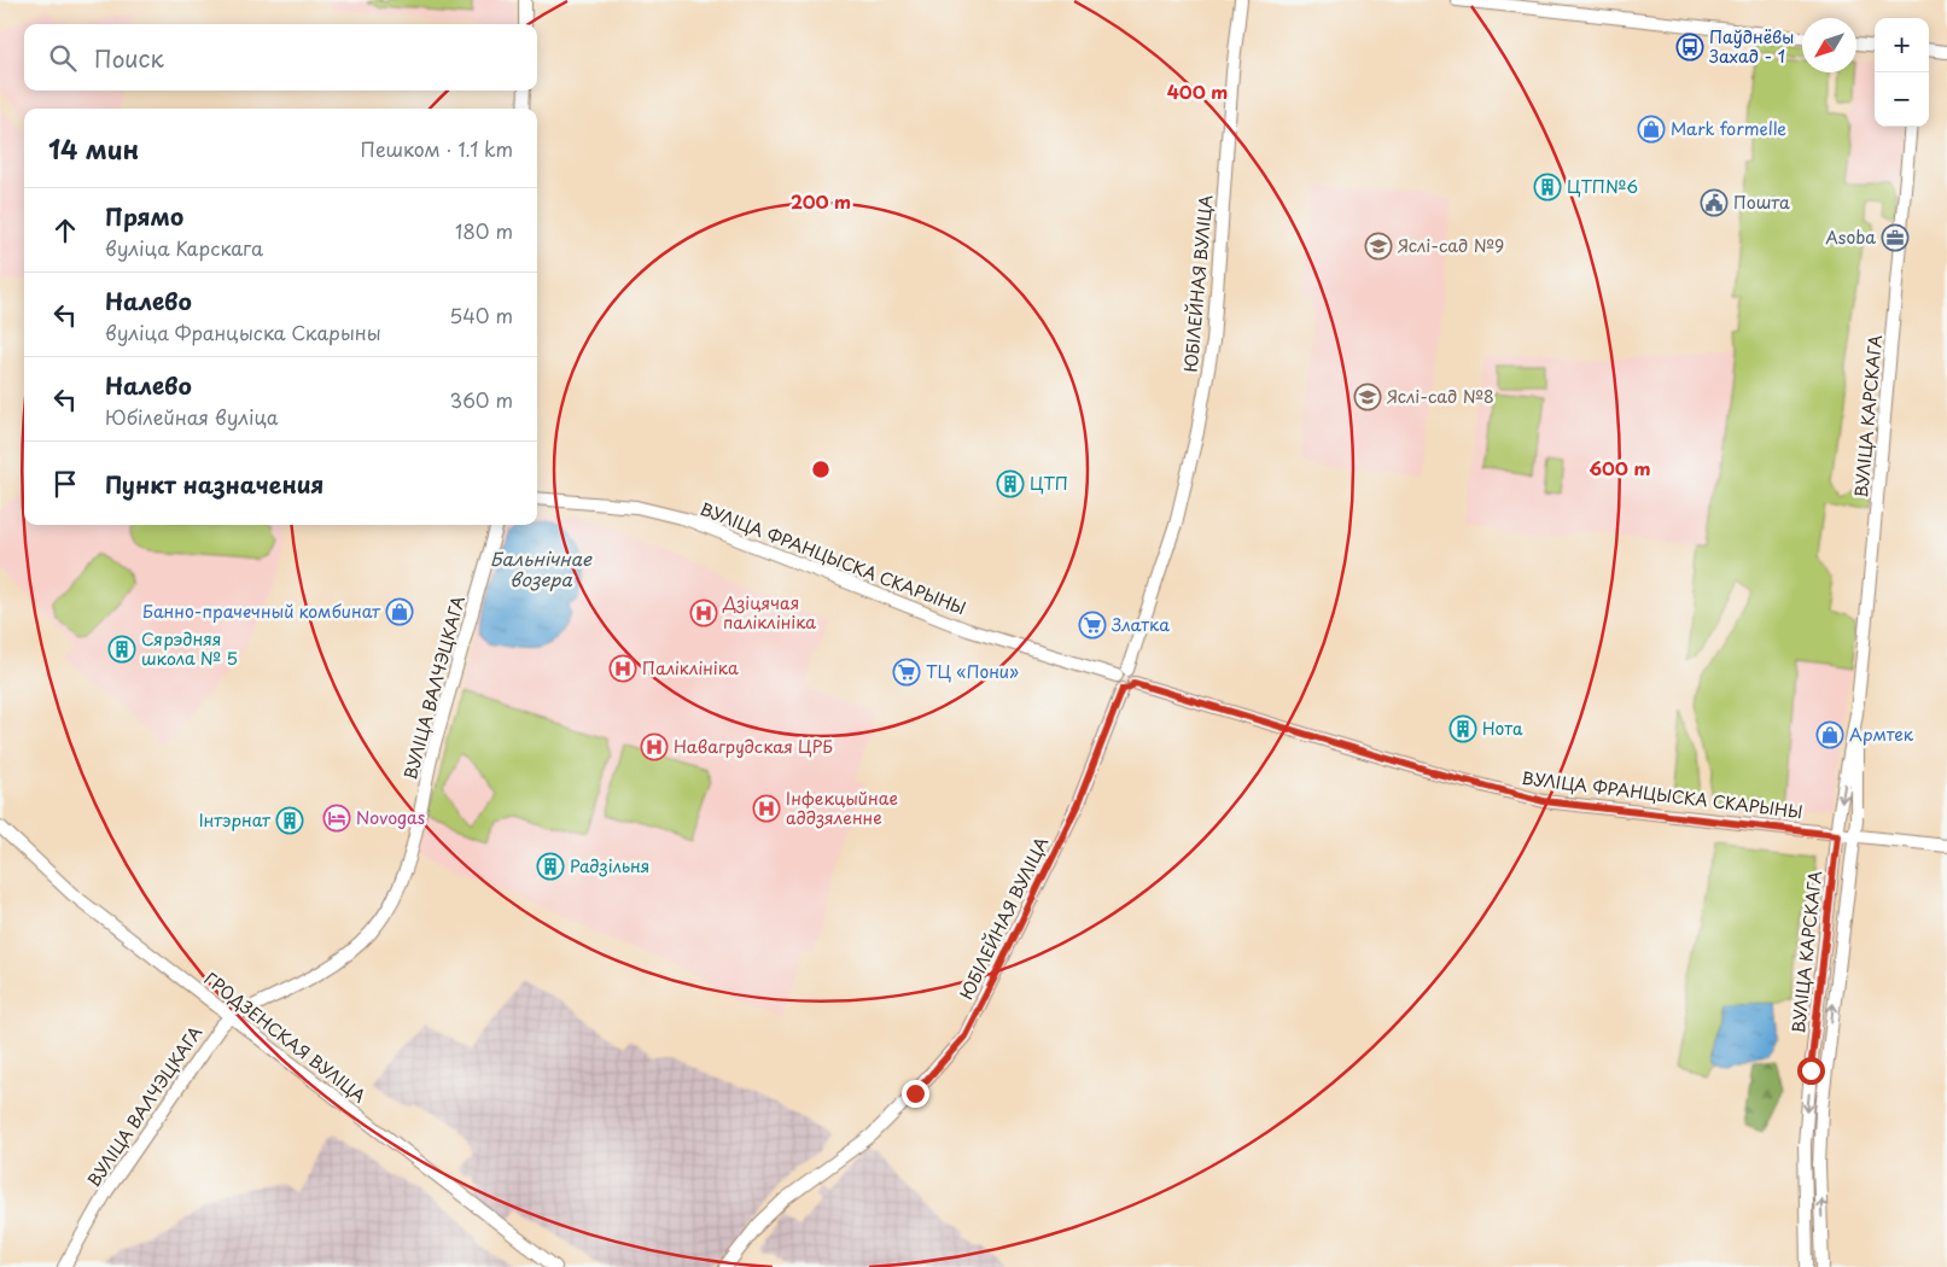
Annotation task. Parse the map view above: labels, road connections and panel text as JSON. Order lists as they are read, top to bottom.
{
  "streets": {
    "street": [
      "ЮБІЛЕЙНАЯ ВУЛІЦА",
      "ВУЛІЦА КАРСКАГА",
      "ВУЛІЦА ФРАНЦЫСКА СКАРЫНЫ",
      "ВУЛІЦА ВАЛЧЭЦКАГА",
      "ГРОДЗЕНСКАЯ ВУЛІЦА"
    ]
  },
  "crossings": [
    ["ЮБІЛЕЙНАЯ ВУЛІЦА", "ВУЛІЦА ФРАНЦЫСКА СКАРЫНЫ"],
    ["ВУЛІЦА КАРСКАГА", "ВУЛІЦА ФРАНЦЫСКА СКАРЫНЫ"],
    ["ВУЛІЦА ВАЛЧЭЦКАГА", "ГРОДЗЕНСКАЯ ВУЛІЦА"]
  ],
  "water": ["Бальнічнае возера"],
  "places": {
    "bus stop": ["Паўднёвы Захад - 1"],
    "shop": ["Mark formelle", "Банно-прачечный комбинат", "Армтек"],
    "building": [
      "ЦТП№6",
      "ЦТП",
      "Сярэдняя школа № 5",
      "Нота",
      "Інтэрнат",
      "Радзільня"
    ],
    "public building": ["Пошта"],
    "office": ["Asoba"],
    "school or university": ["Яслі-сад №9", "Яслі-сад №8"],
    "hospital": [
      "Дзіцячая паліклініка",
      "Паліклініка",
      "Навагрудская ЦРБ",
      "Інфекцыйнае аддзяленне"
    ],
    "supermarket": ["Златка", "ТЦ «Пони»"],
    "hotel": ["Novogas"]
  },
  "north": "bottom left",
  "page": {
    "map_buttons": ["+", "−"],
    "search": "Поиск",
    "heading": ["14 мин", "Пешком · 1.1 km"],
    "list": [
      ["Прямо", "вуліца Карскага", "180 m"],
      ["Налево", "вуліца Францыска Скарыны", "540 m"],
      ["Налево", "Юбілейная вуліца", "360 m"],
      "Пункт назначения"
    ]
  },
  "rings": ["400 m", "200 m", "600 m"]
}
